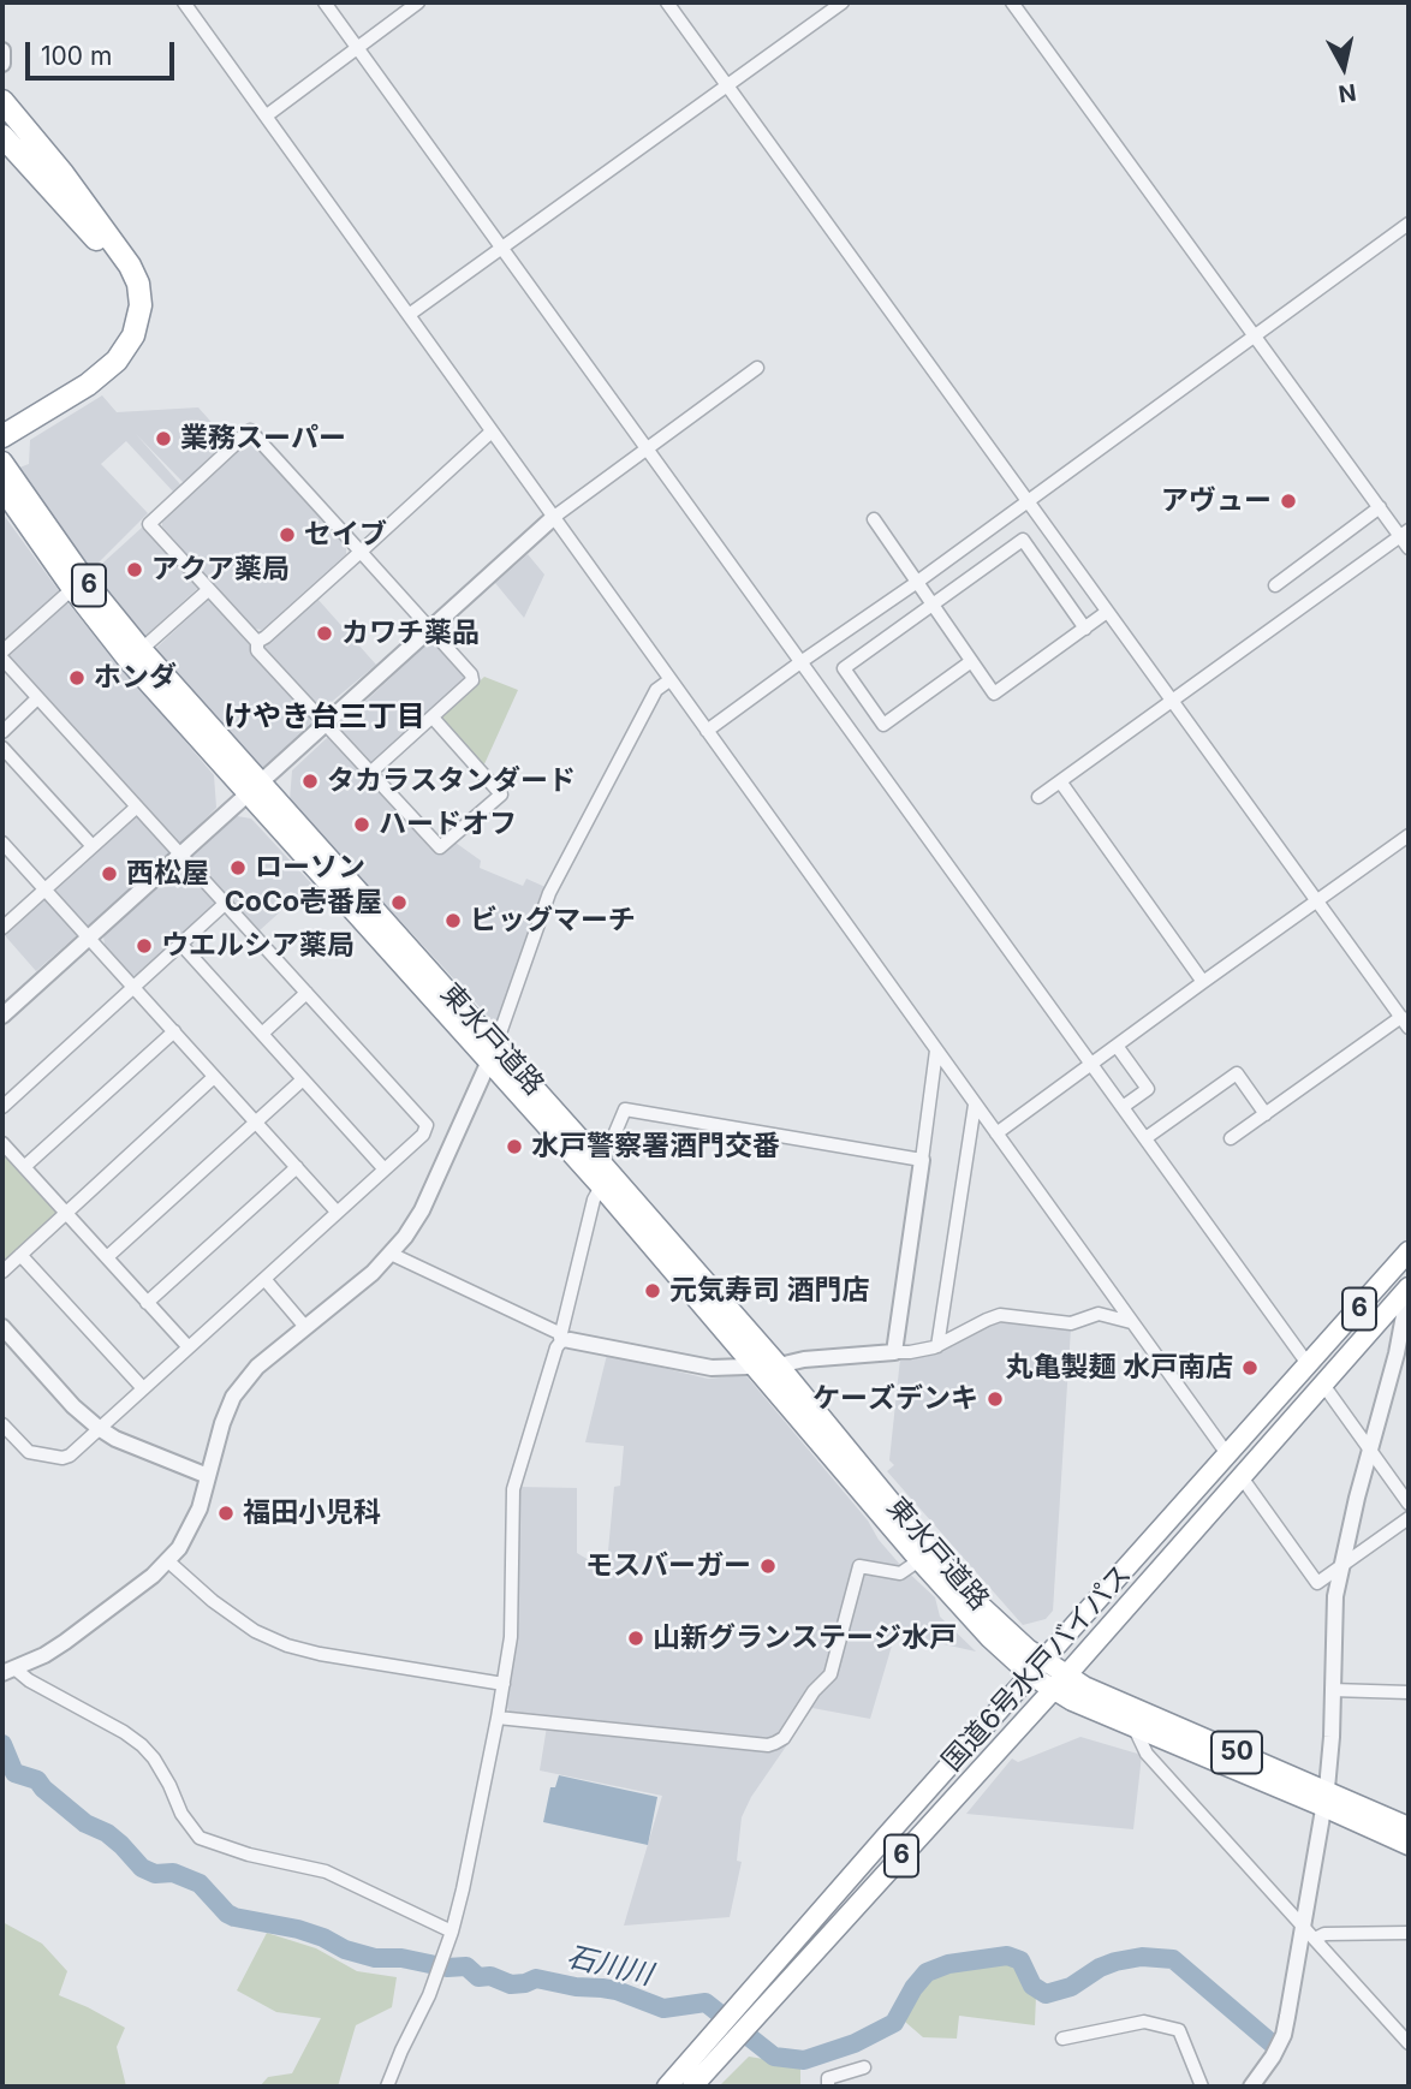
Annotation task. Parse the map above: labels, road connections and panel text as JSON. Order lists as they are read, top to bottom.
{
  "streets": {
    "highway": [
      "6",
      "東水戸道路",
      "国道6号水戸バイパス",
      "50"
    ]
  },
  "crossings": [
    ["東水戸道路", "国道6号水戸バイパス"],
    ["東水戸道路", "50"],
    ["国道6号水戸バイパス", "50"]
  ],
  "districts": ["けやき台三丁目"],
  "water": ["石川川"],
  "places": [
    "業務スーパー",
    "アヴュー",
    "セイブ",
    "アクア薬局",
    "カワチ薬品",
    "ホンダ",
    "タカラスタンダード",
    "ハードオフ",
    "ローソン",
    "西松屋",
    "CoCo壱番屋",
    "ビッグマーチ",
    "ウエルシア薬局",
    "水戸警察署酒門交番",
    "元気寿司 酒門店",
    "丸亀製麺 水戸南店",
    "ケーズデンキ",
    "福田小児科",
    "モスバーガー",
    "山新グランステージ水戸"
  ],
  "scale_bar": "100 m",
  "north": "bottom"
}
